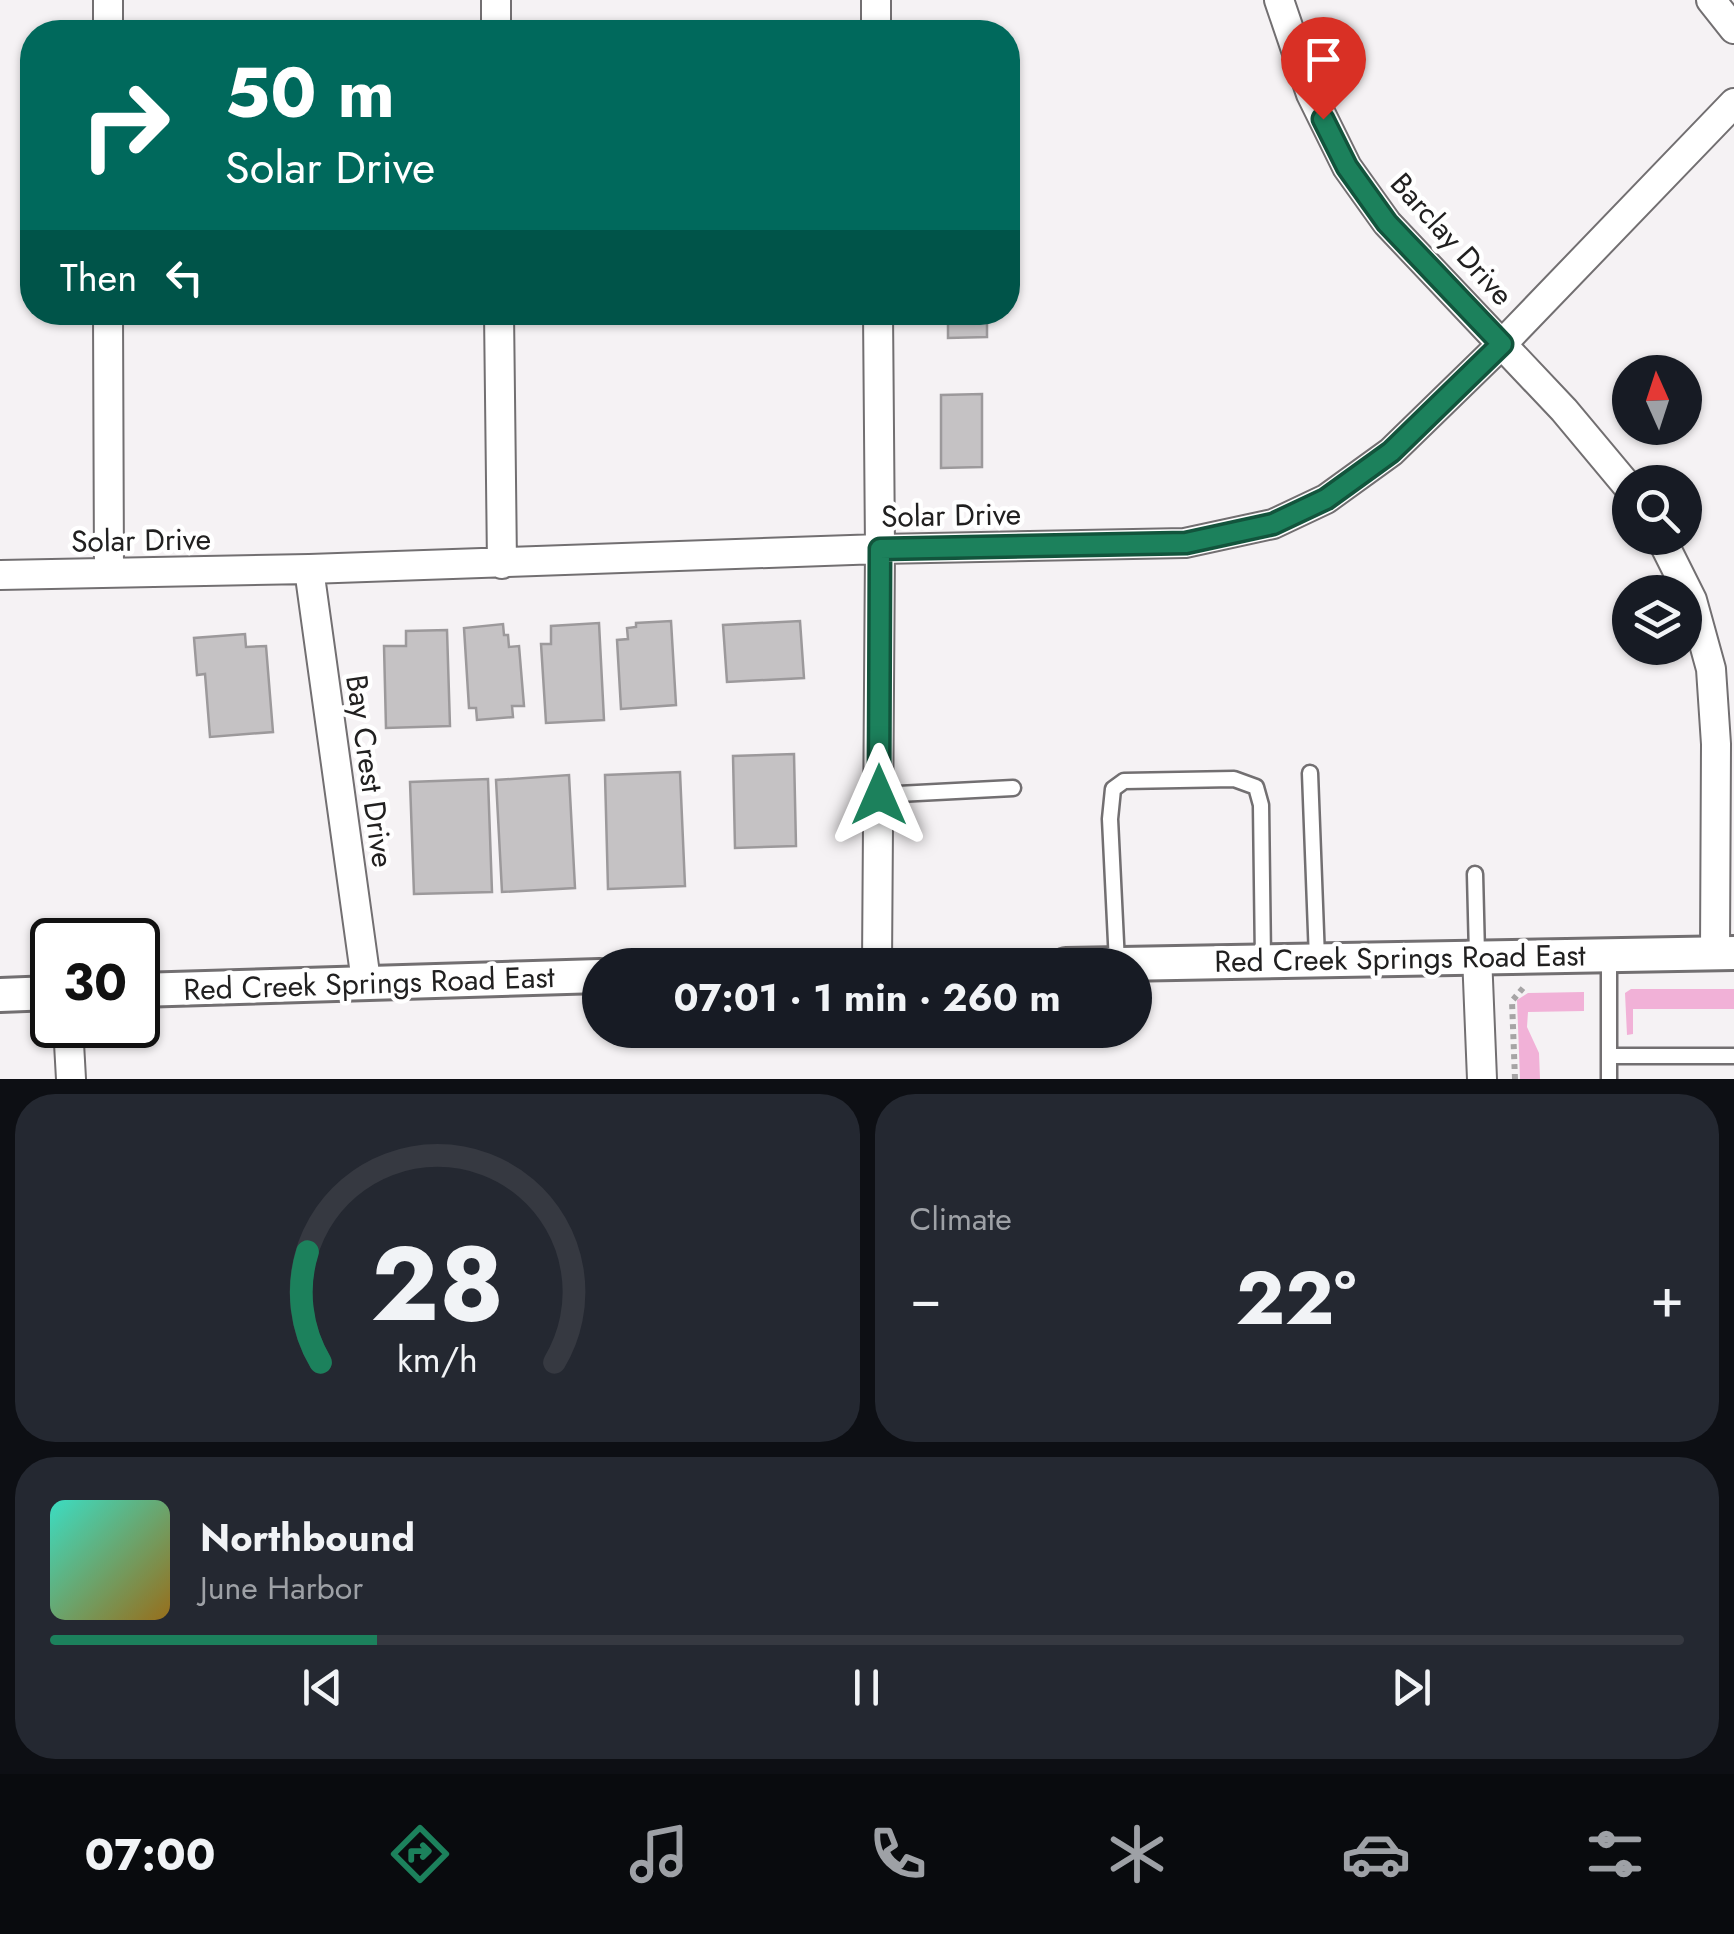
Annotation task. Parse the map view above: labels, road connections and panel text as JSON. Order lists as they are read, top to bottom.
{
  "streets": {
    "street": [
      "Barclay Drive",
      "Solar Drive",
      "Bay Crest Drive",
      "Red Creek Springs Road East"
    ]
  },
  "crossings": [
    ["Barclay Drive", "Solar Drive"],
    ["Solar Drive", "Bay Crest Drive"],
    ["Bay Crest Drive", "Red Creek Springs Road East"]
  ],
  "north": "top",
  "page": {
    "turn": ["50 m", "Solar Drive"],
    "then": "Then",
    "limit": "30",
    "trip": "07:01 · 1 min · 260 m",
    "tile": "Climate",
    "heat": ["−", "22°", "+"],
    "song": ["Northbound", "June Harbor"],
    "tabs": "07:00",
    "gauge": ["28", "km/h"]
  }
}
